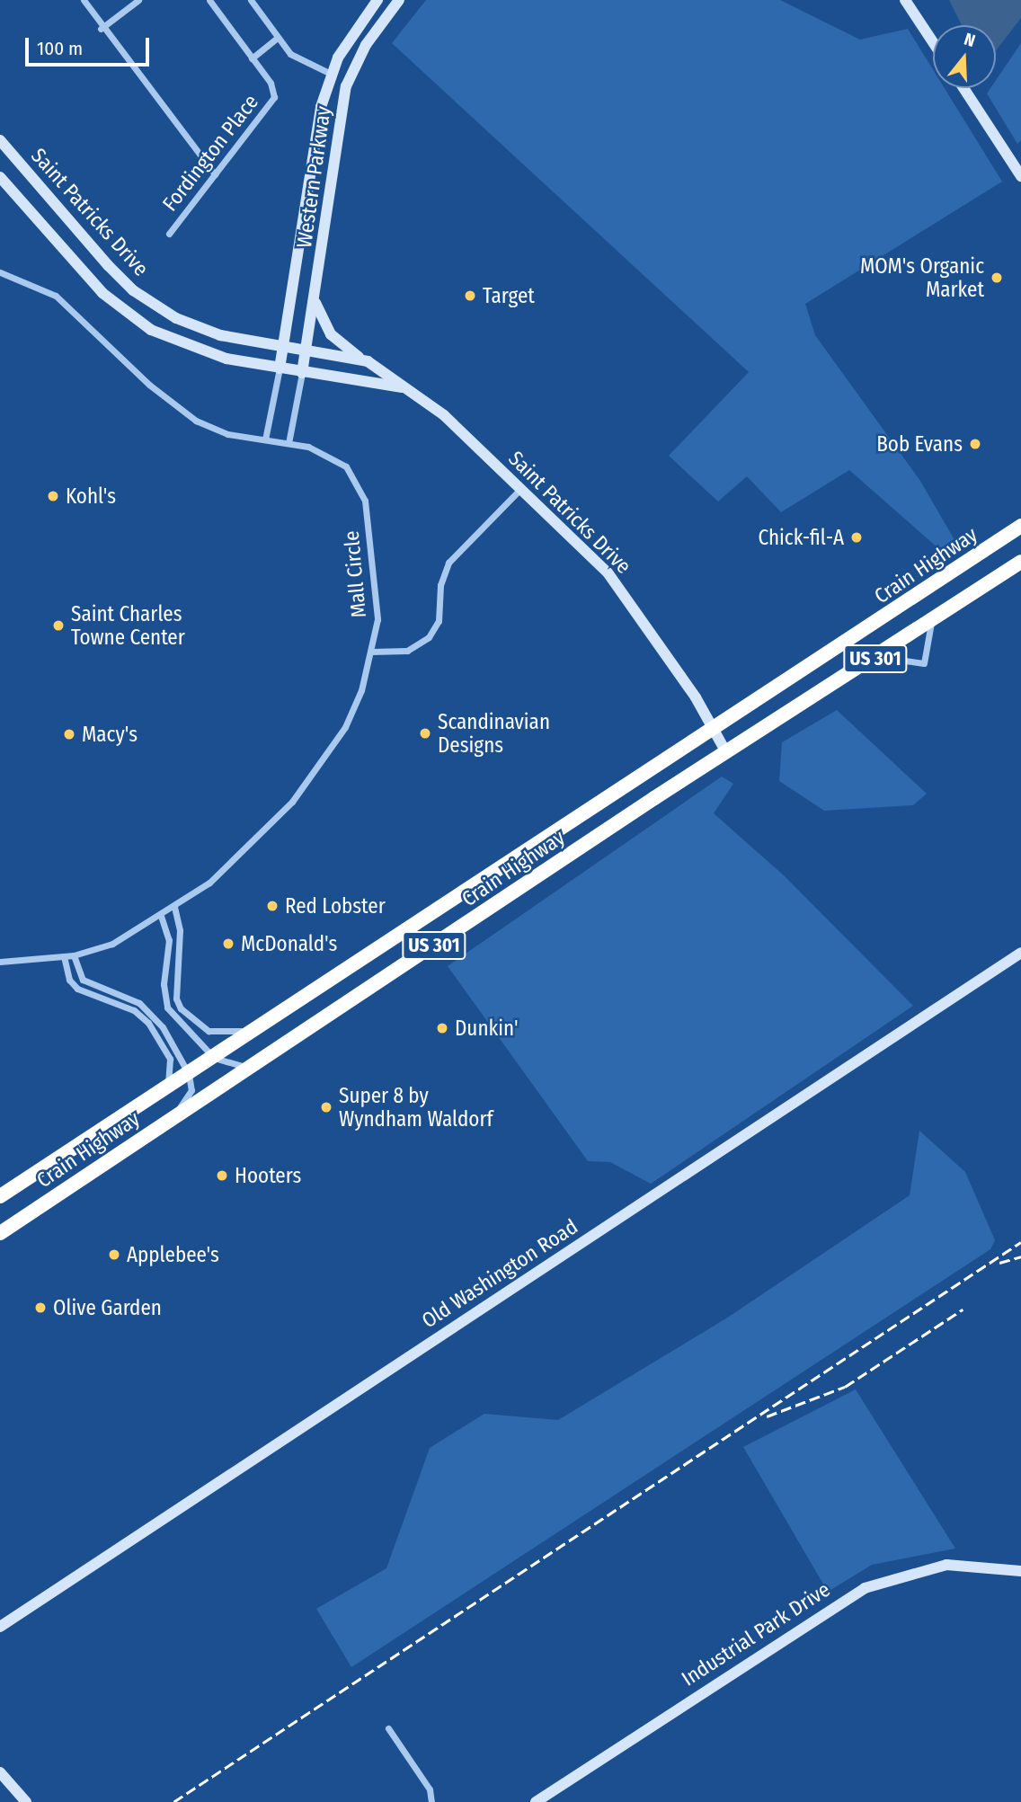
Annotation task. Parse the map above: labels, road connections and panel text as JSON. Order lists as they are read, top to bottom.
{
  "streets": {
    "highway": ["Crain Highway", "US 301"],
    "main road": [
      "Western Parkway",
      "Saint Patricks Drive",
      "Old Washington Road",
      "Industrial Park Drive"
    ],
    "street": ["Fordington Place", "Mall Circle"]
  },
  "crossings": [
    ["Western Parkway", "Saint Patricks Drive"],
    ["Saint Patricks Drive", "Crain Highway"]
  ],
  "places": [
    "MOM's Organic Market",
    "Target",
    "Bob Evans",
    "Kohl's",
    "Chick-fil-A",
    "Saint Charles Towne Center",
    "Scandinavian Designs",
    "Macy's",
    "Red Lobster",
    "McDonald's",
    "Dunkin'",
    "Super 8 by Wyndham Waldorf",
    "Hooters",
    "Applebee's",
    "Olive Garden"
  ],
  "scale_bar": "100 m",
  "north": "top"
}
